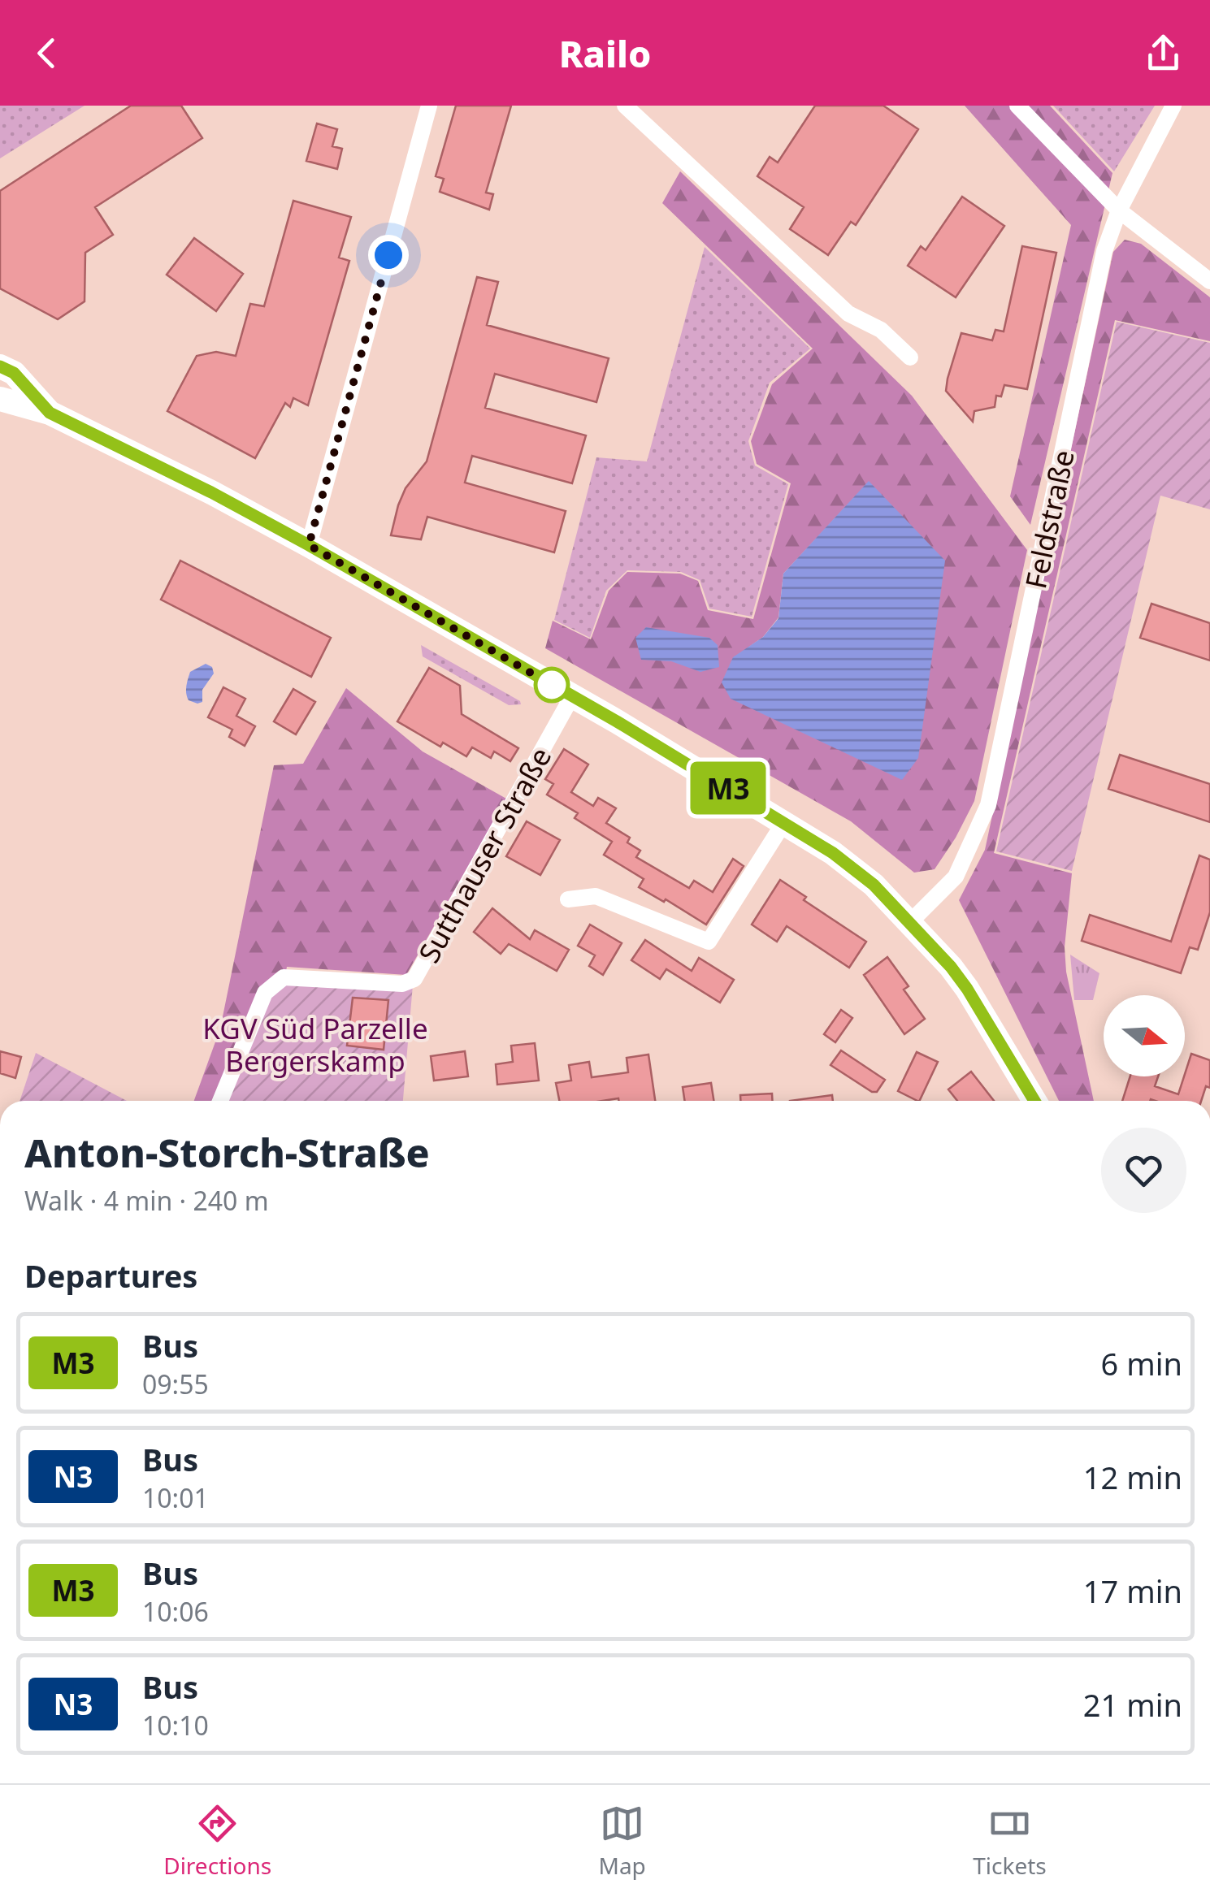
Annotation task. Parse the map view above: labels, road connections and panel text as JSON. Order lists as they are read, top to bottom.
{
  "streets": {
    "street": ["Feldstraße", "Sutthauser Straße"]
  },
  "parks": ["KGV Süd Parzelle Bergerskamp"],
  "lines": ["bus line M3"],
  "north": "right",
  "page": {
    "header": "Railo",
    "on_map": "M3",
    "heading": [
      ["Anton-Storch-Straße", "Walk · 4 min · 240 m"],
      "Departures"
    ],
    "list": [
      {
        "mark": "M3",
        "name": "Bus",
        "note": "09:55",
        "value": "6 min"
      },
      {
        "mark": "N3",
        "name": "Bus",
        "note": "10:01",
        "value": "12 min"
      },
      {
        "mark": "M3",
        "name": "Bus",
        "note": "10:06",
        "value": "17 min"
      },
      {
        "mark": "N3",
        "name": "Bus",
        "note": "10:10",
        "value": "21 min"
      }
    ],
    "tabs": ["Directions", "Map", "Tickets"]
  }
}
